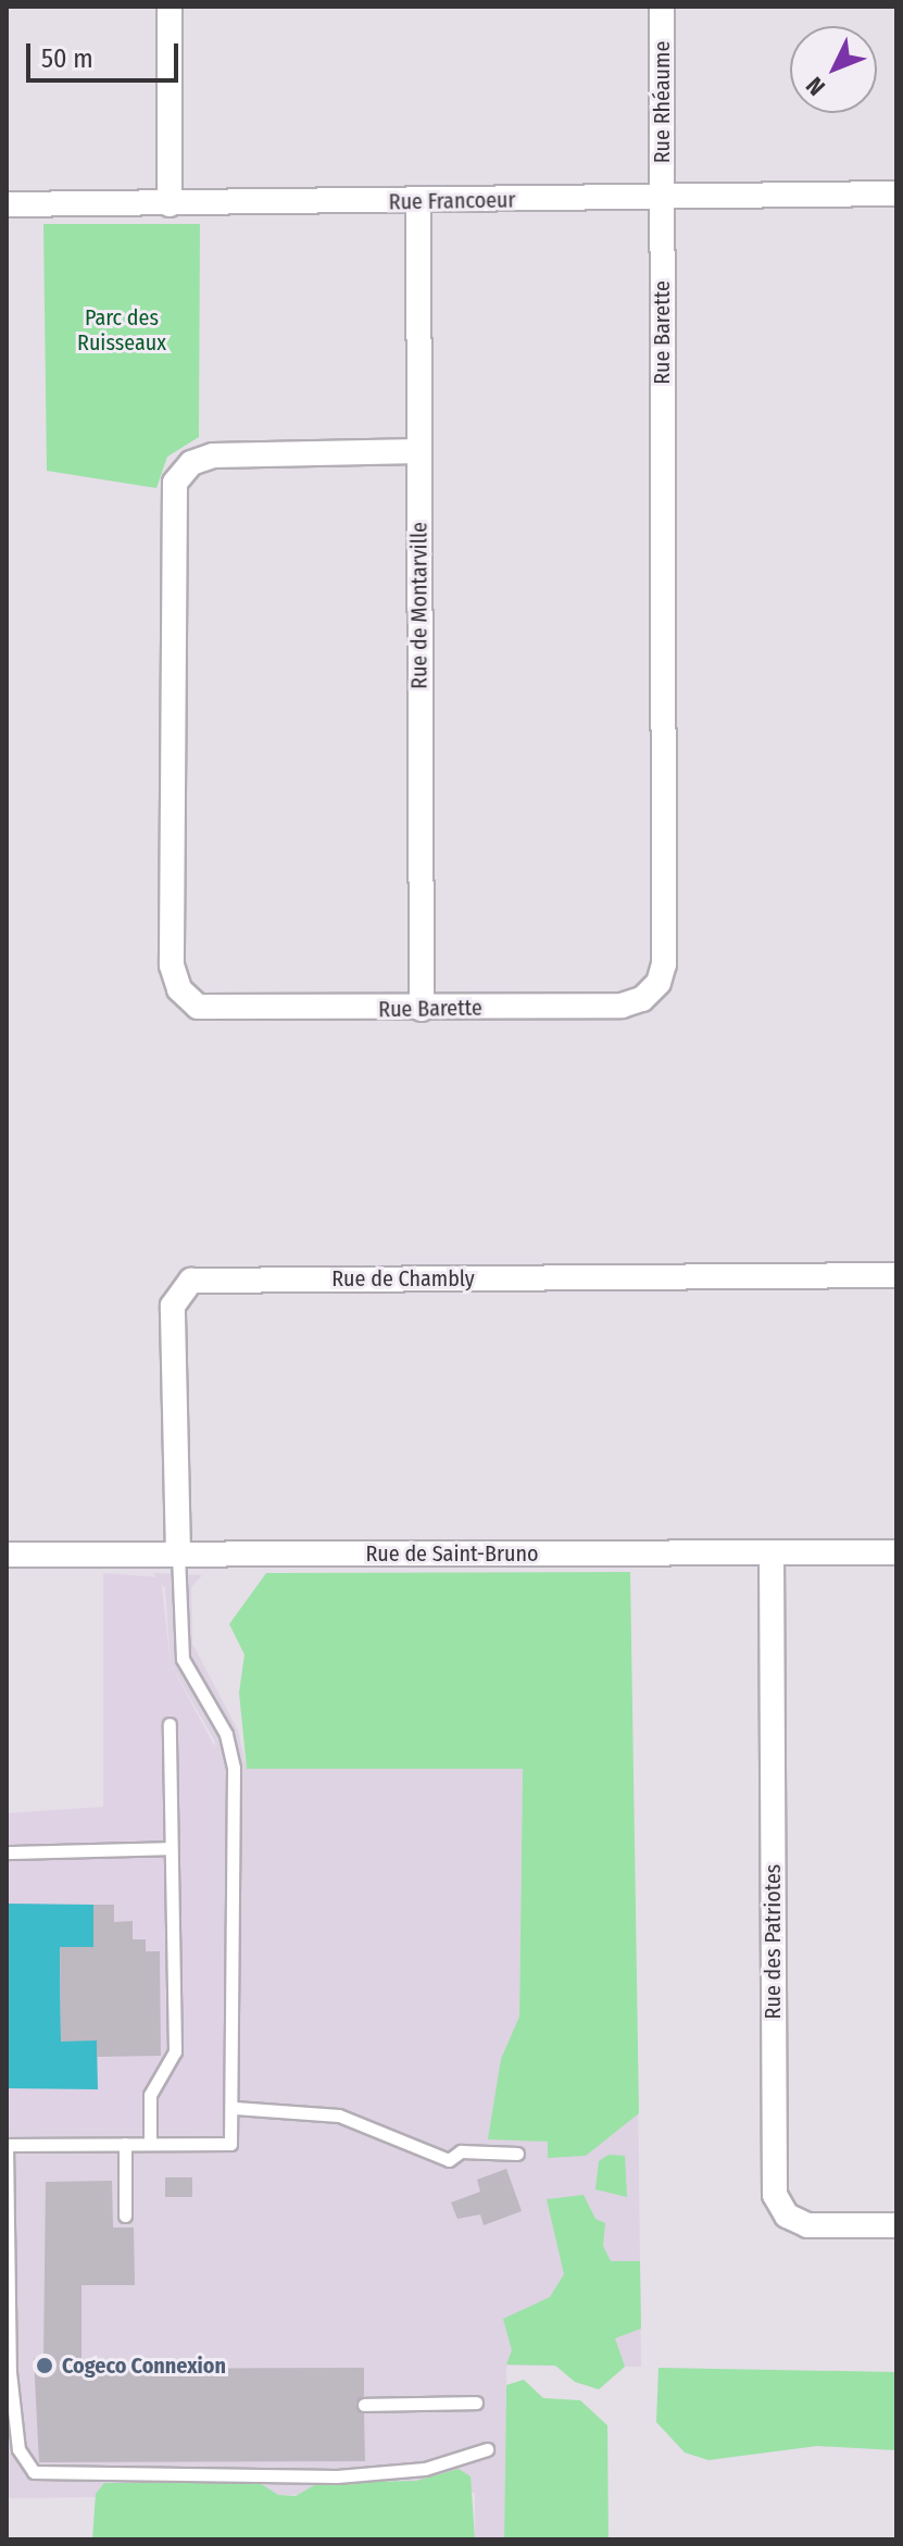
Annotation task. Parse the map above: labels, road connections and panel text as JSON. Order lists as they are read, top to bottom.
{
  "streets": {
    "street": [
      "Rue Rhéaume",
      "Rue Francoeur",
      "Rue Barette",
      "Rue de Montarville",
      "Rue de Chambly",
      "Rue de Saint-Bruno",
      "Rue des Patriotes"
    ]
  },
  "crossings": [
    ["Rue Rhéaume", "Rue Francoeur"],
    ["Rue Rhéaume", "Rue Barette"],
    ["Rue Francoeur", "Rue Barette"],
    ["Rue Francoeur", "Rue de Montarville"],
    ["Rue Barette", "Rue de Montarville"],
    ["Rue de Chambly", "Rue de Saint-Bruno"],
    ["Rue de Saint-Bruno", "Rue des Patriotes"]
  ],
  "parks": ["Parc des Ruisseaux"],
  "places": ["Cogeco Connexion"],
  "scale_bar": "50 m",
  "north": "bottom left"
}
